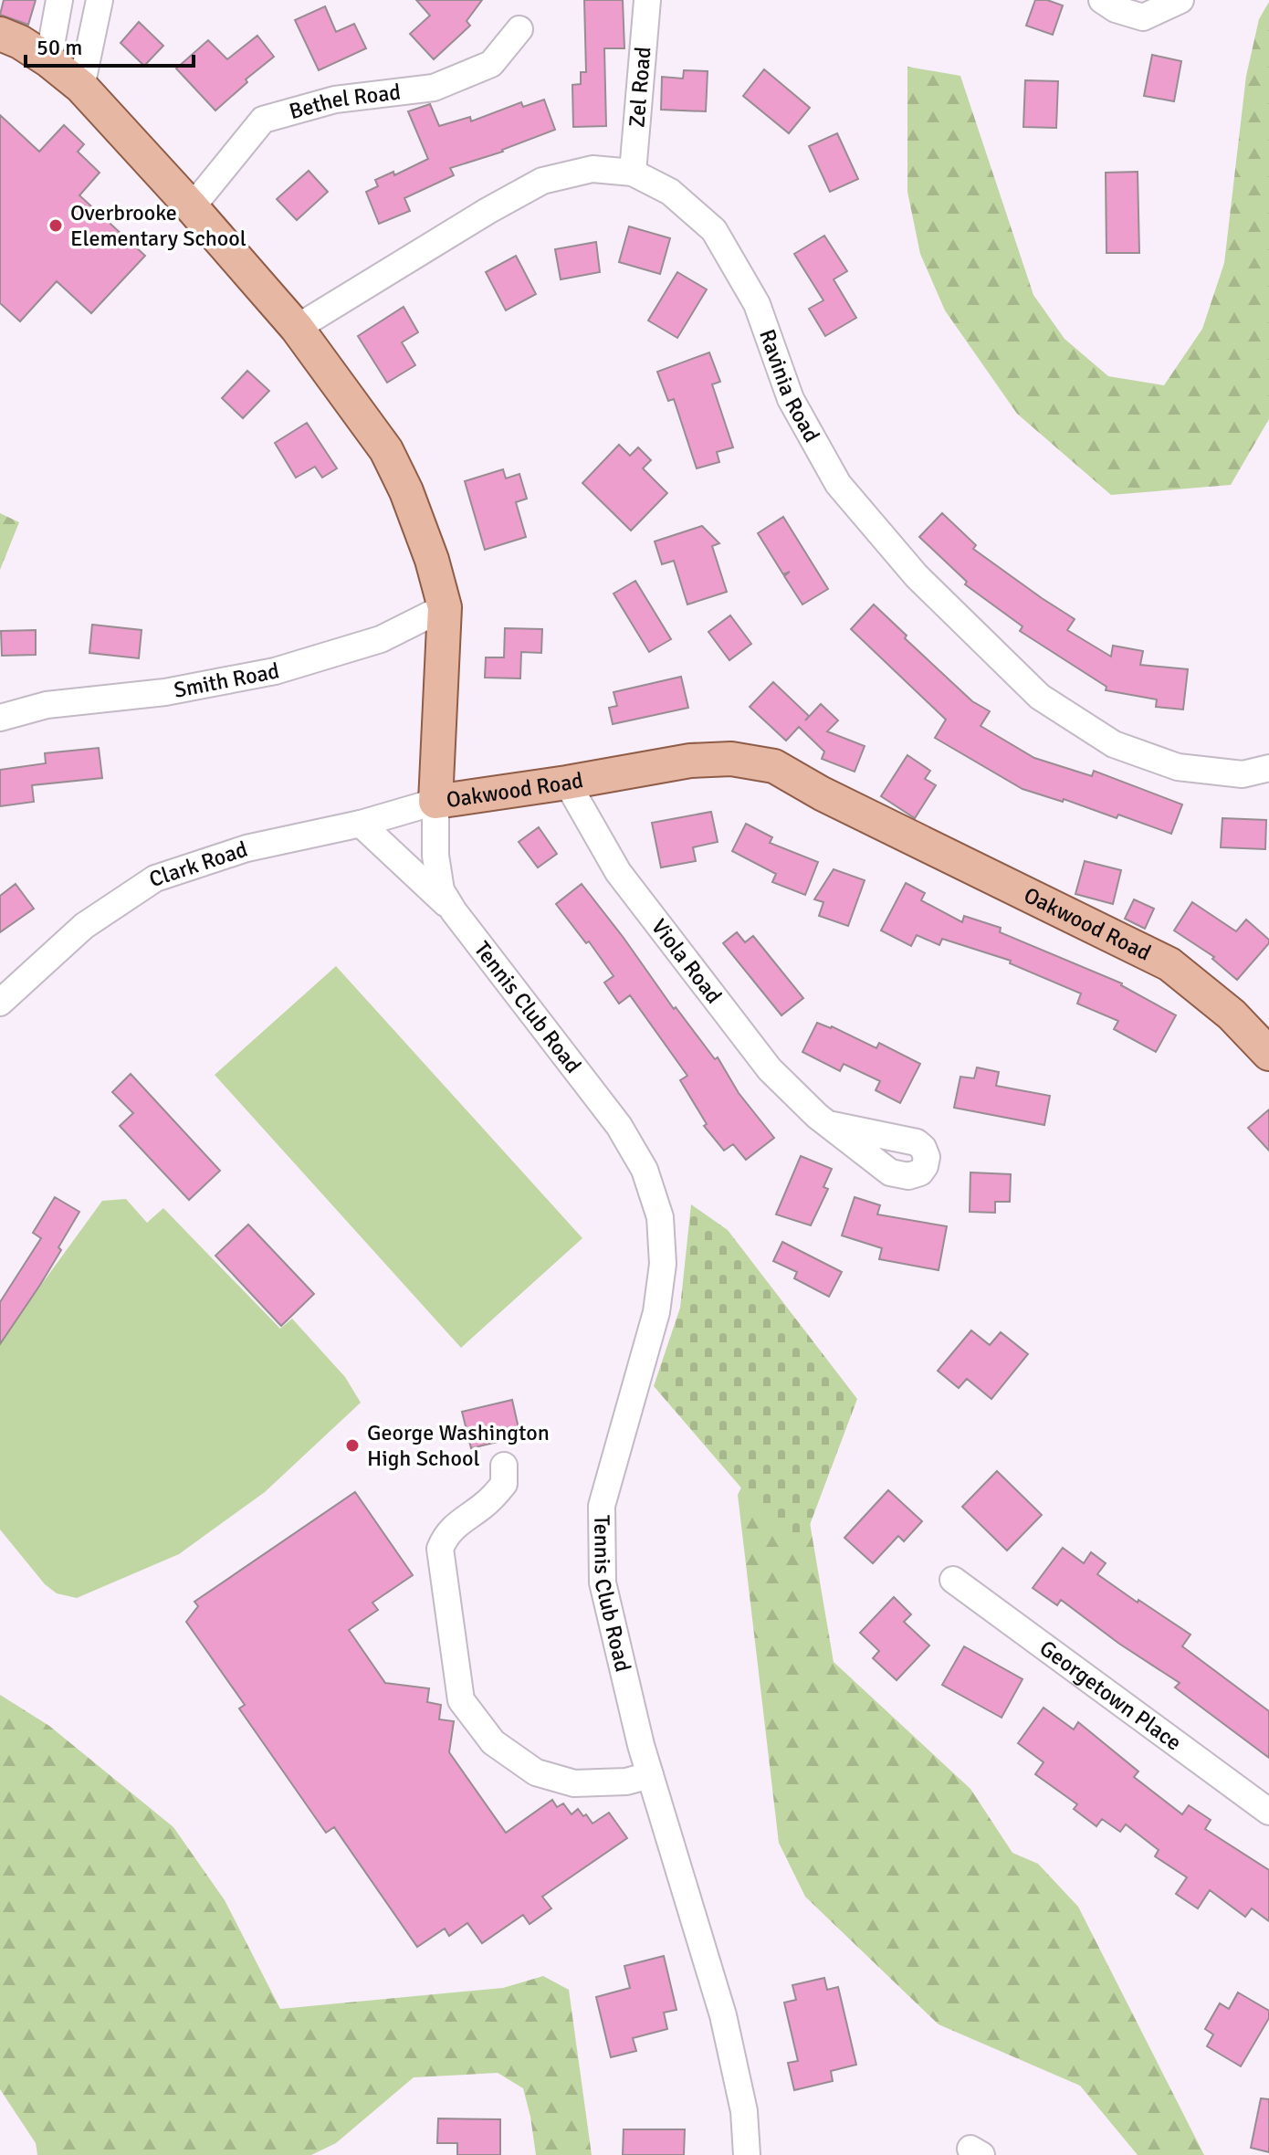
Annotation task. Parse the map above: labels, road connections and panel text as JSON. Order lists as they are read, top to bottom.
{
  "streets": {
    "main road": ["Oakwood Road"],
    "street": [
      "Zel Road",
      "Bethel Road",
      "Ravinia Road",
      "Smith Road",
      "Clark Road",
      "Viola Road",
      "Tennis Club Road",
      "Georgetown Place"
    ]
  },
  "crossings": [
    ["Zel Road", "Ravinia Road"],
    ["Bethel Road", "Oakwood Road"],
    ["Ravinia Road", "Oakwood Road"],
    ["Smith Road", "Oakwood Road"],
    ["Oakwood Road", "Clark Road"],
    ["Oakwood Road", "Viola Road"],
    ["Oakwood Road", "Tennis Club Road"],
    ["Clark Road", "Tennis Club Road"]
  ],
  "places": ["Overbrooke Elementary School", "George Washington High School"],
  "scale_bar": "50 m"
}
